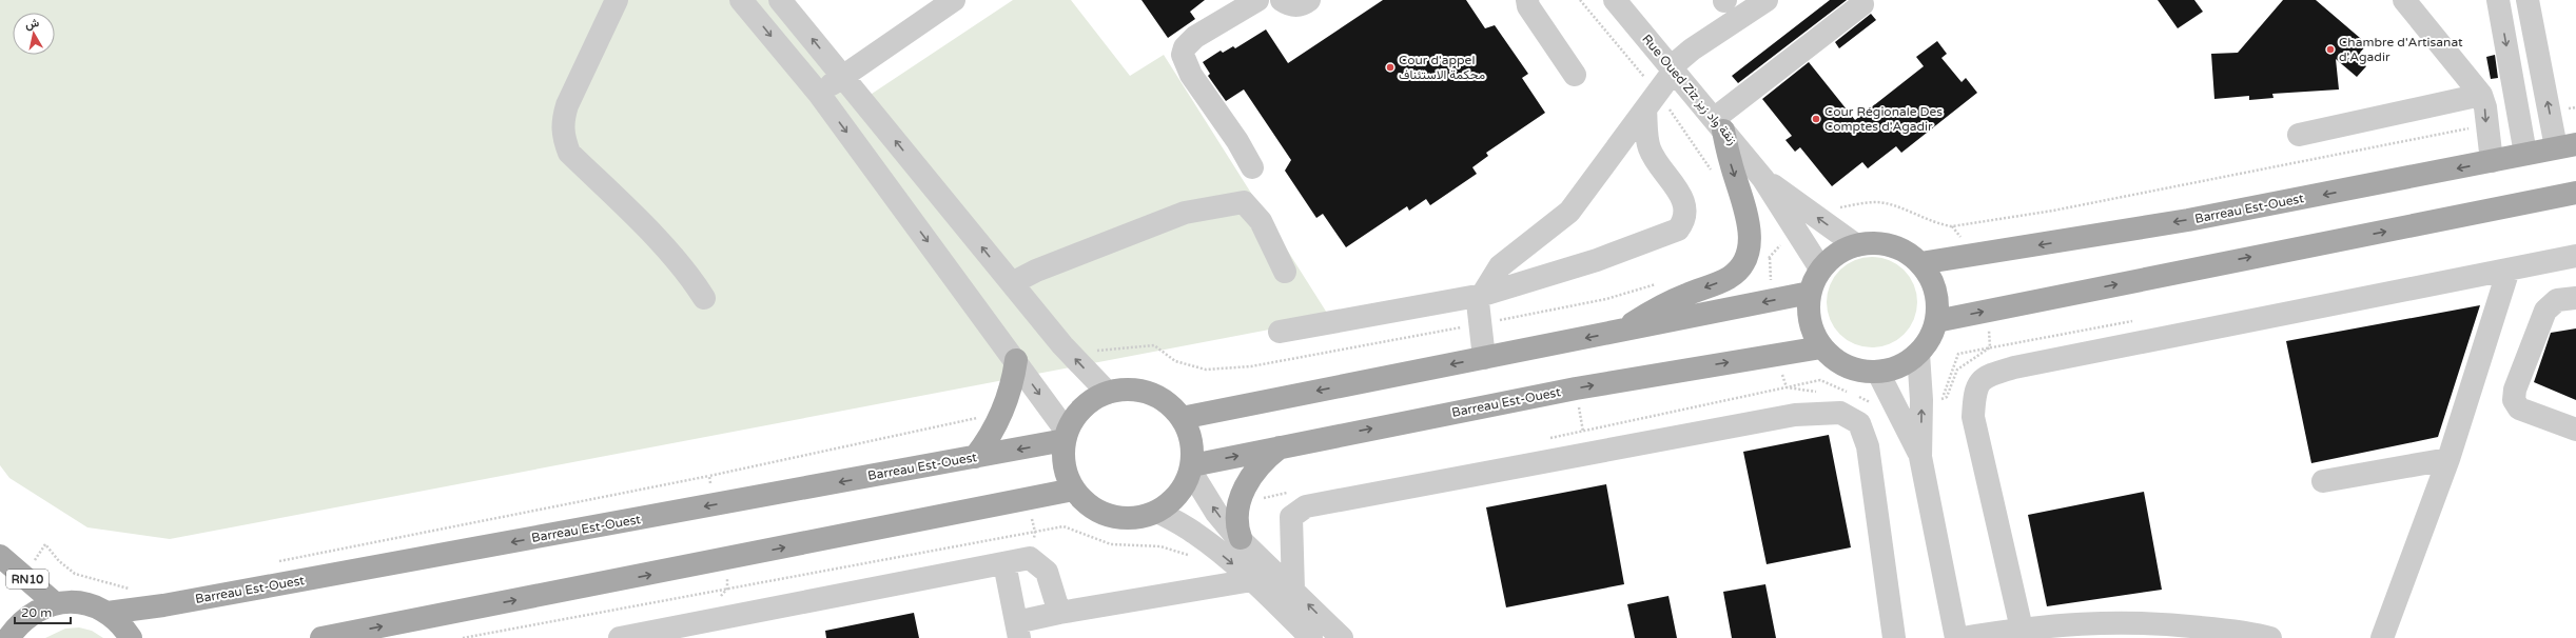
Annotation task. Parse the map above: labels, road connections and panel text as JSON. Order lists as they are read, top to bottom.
{
  "streets": {
    "main road": ["Barreau Est-Ouest", "RN10"],
    "street": ["Rue Oued Ziz زنقة واد زيز"]
  },
  "crossings": [
    ["Rue Oued Ziz زنقة واد زيز", "Barreau Est-Ouest"],
    ["Barreau Est-Ouest", "RN10"]
  ],
  "places": ["Chambre d'Artisanat d'Agadir", "Cour d'appel محكمة الاستئناف", "Cour Régionale Des Comptes d'Agadir"],
  "scale_bar": "20 m",
  "north": "top"
}
